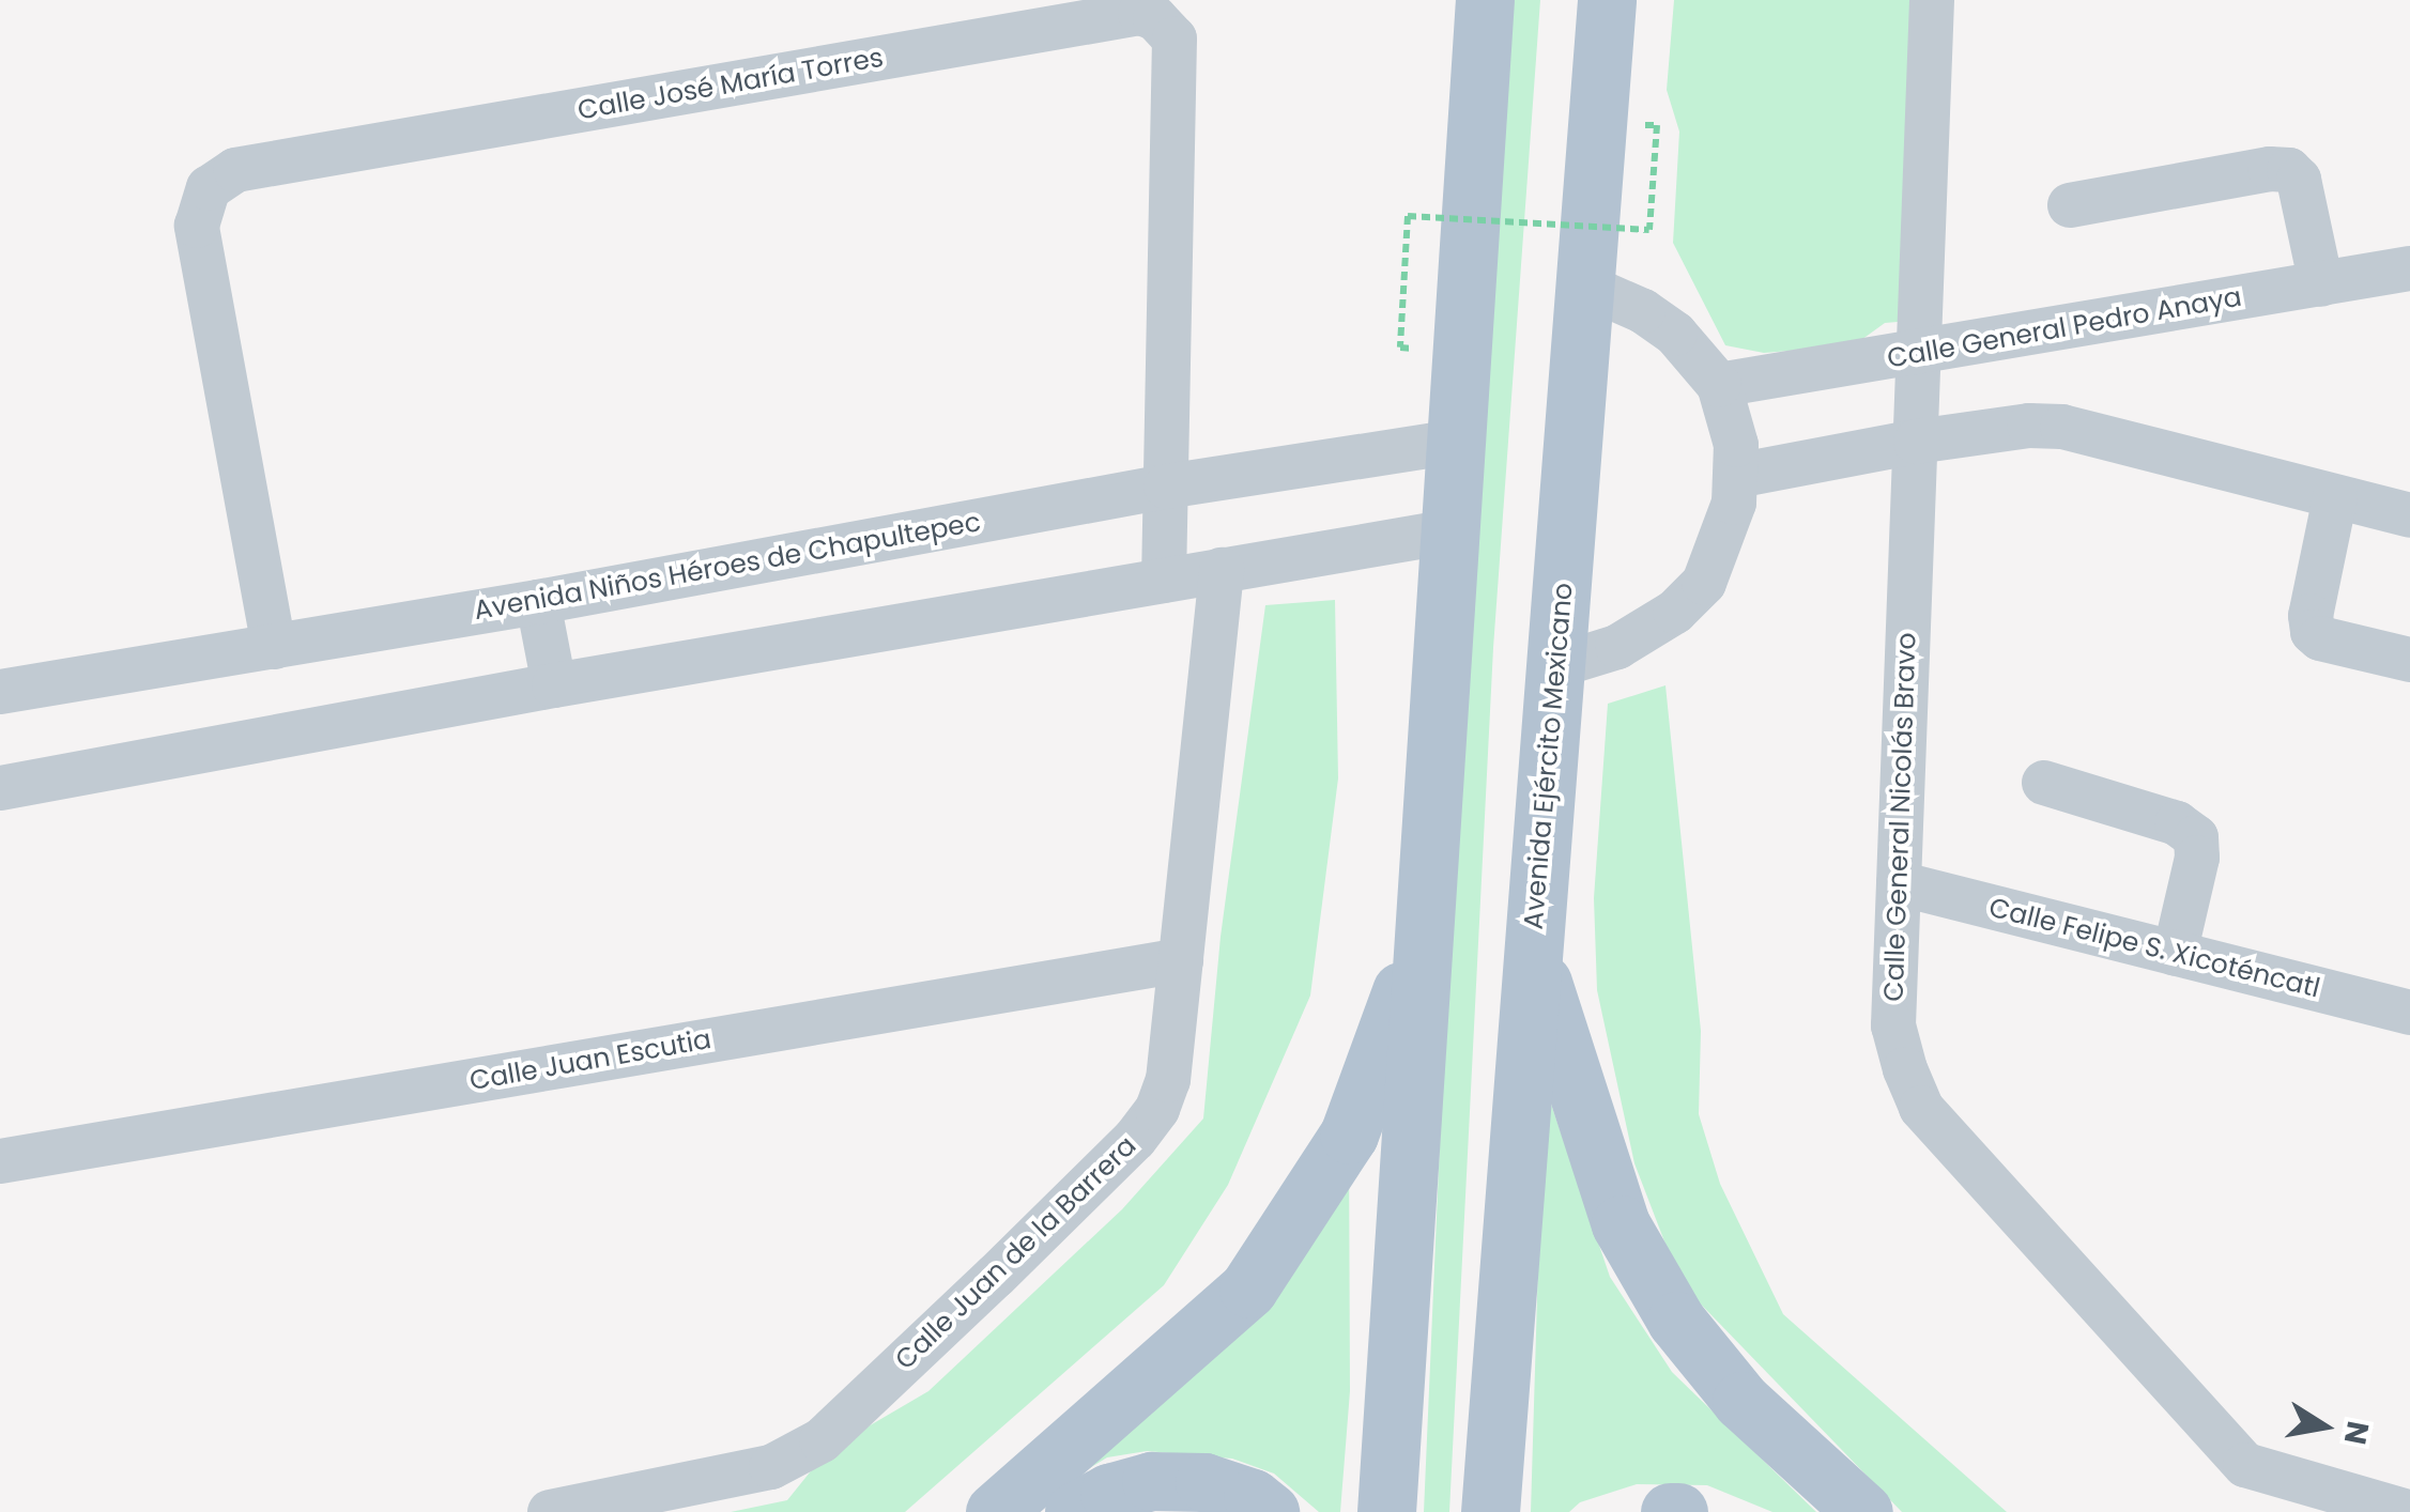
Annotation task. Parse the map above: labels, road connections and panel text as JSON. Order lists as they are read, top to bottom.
{
  "streets": {
    "main road": ["Avenida Ejército Mexicano"],
    "street": [
      "Calle José María Torres",
      "Calle General Pedro Anaya",
      "Avenida Niños Héroes de Chapultepec",
      "Calle General Nicolás Bravo",
      "Calle Felipe S. Xicoténcatl",
      "Calle Juan Escutia",
      "Calle Juan de la Barrera"
    ]
  },
  "crossings": [
    ["Calle José María Torres", "Avenida Niños Héroes de Chapultepec"],
    ["Calle General Pedro Anaya", "Calle General Nicolás Bravo"],
    ["Calle General Nicolás Bravo", "Calle Felipe S. Xicoténcatl"],
    ["Calle Juan Escutia", "Calle Juan de la Barrera"]
  ],
  "north": "right"
}
